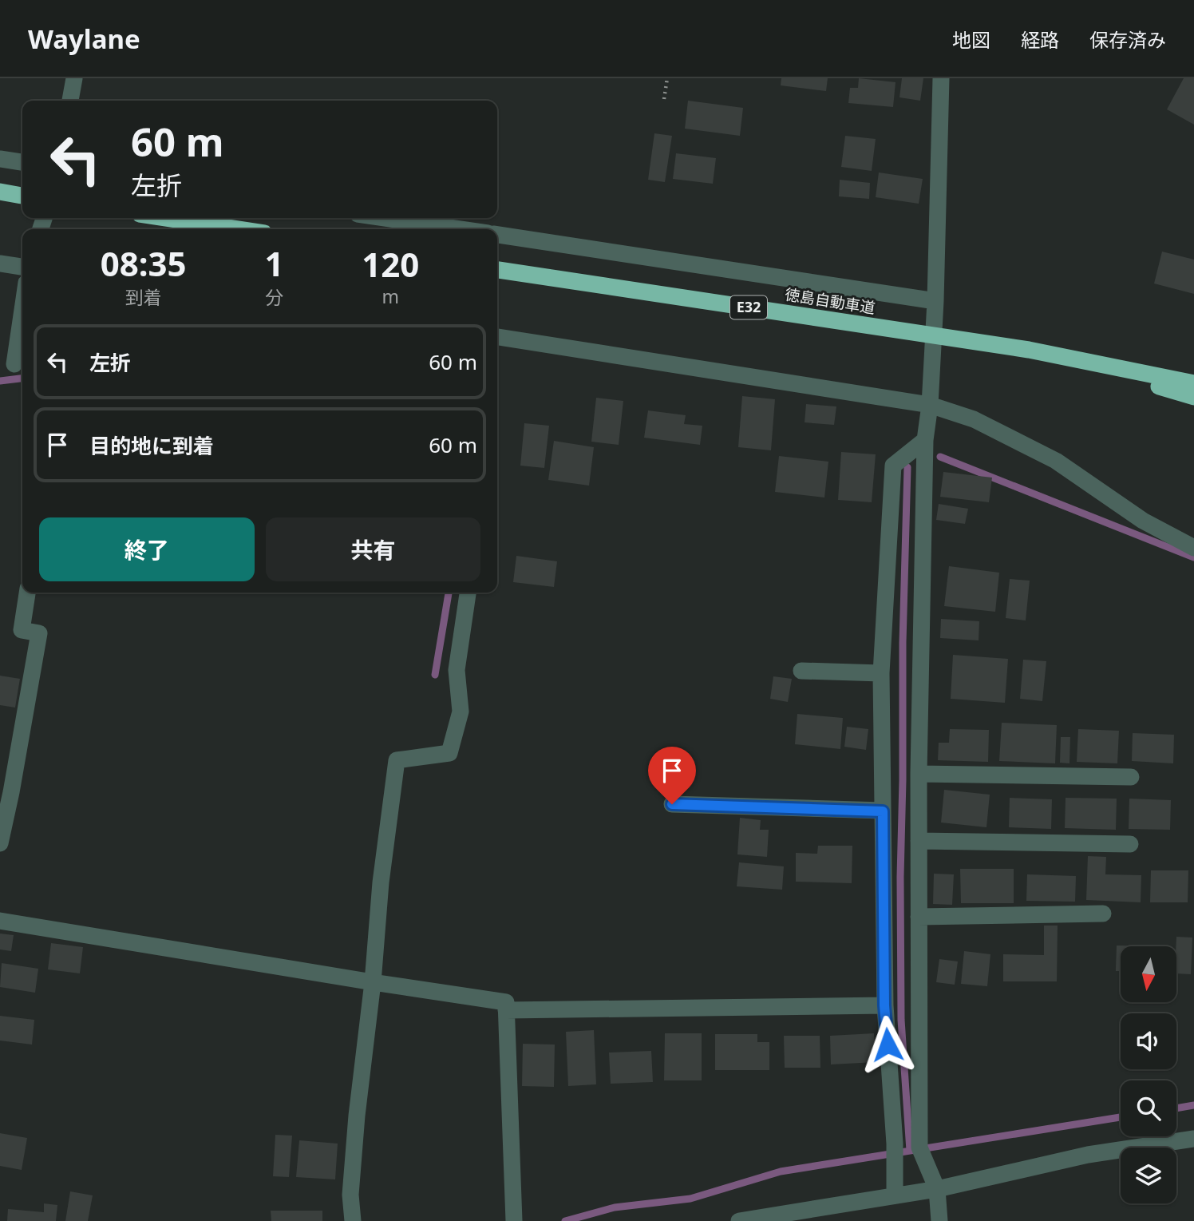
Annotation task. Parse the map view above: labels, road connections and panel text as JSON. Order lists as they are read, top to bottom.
{
  "streets": {
    "highway": ["徳島自動車道", "E32"]
  },
  "north": "bottom",
  "page": {
    "header": "Waylane",
    "nav": ["地図", "経路", "保存済み"],
    "turn": ["60 m", "左折"],
    "eta": [
      "08:35",
      "到着",
      "1",
      "分",
      "120",
      "m"
    ],
    "list": [
      {
        "name": "左折",
        "value": "60 m"
      },
      {
        "name": "目的地に到着",
        "value": "60 m"
      }
    ],
    "buttons": ["終了", "共有"]
  }
}
